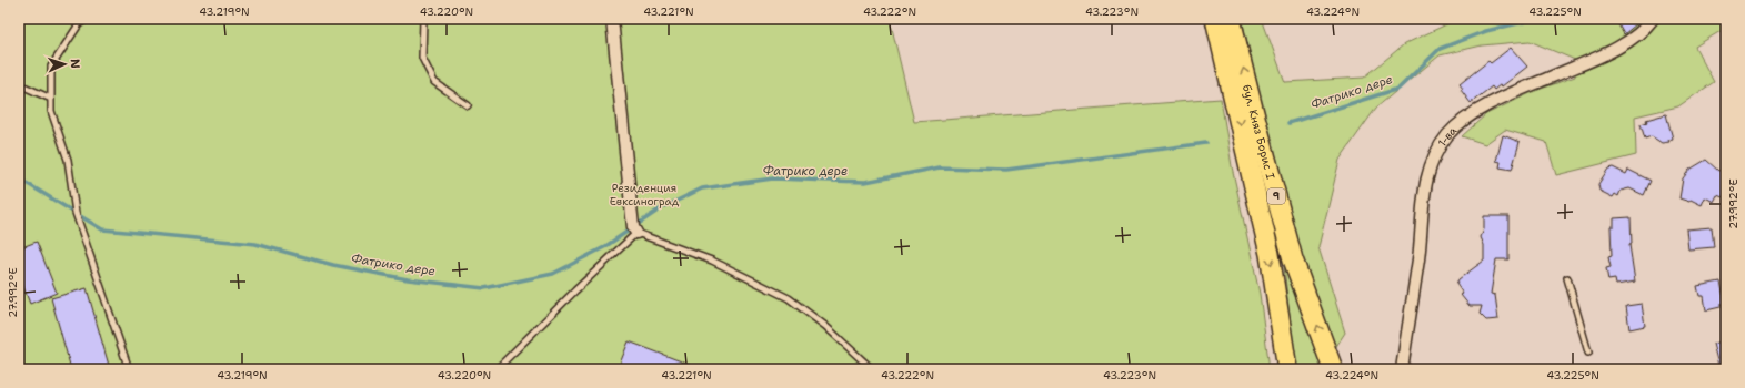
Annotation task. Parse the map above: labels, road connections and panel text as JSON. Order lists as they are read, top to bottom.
{
  "streets": {
    "highway": ["бул. Княз Борис I", "9"],
    "street": ["1-ва"]
  },
  "water": ["Фатрико дере"],
  "parks": ["Резиденция Евксиноград"],
  "north": "right",
  "coordinates": [
    "43.219°N",
    "43.220°N",
    "43.221°N",
    "43.222°N",
    "43.223°N",
    "43.224°N",
    "43.225°N",
    "27.992°E"
  ]
}
